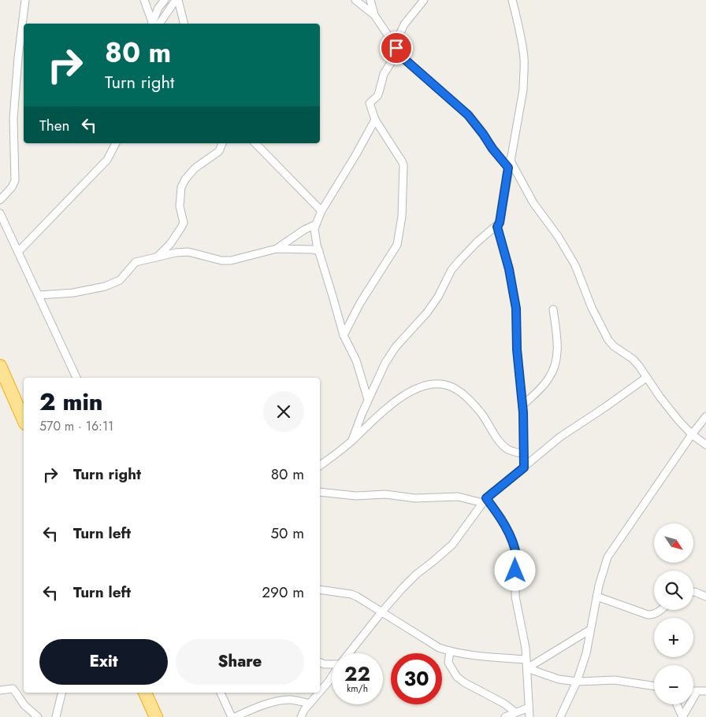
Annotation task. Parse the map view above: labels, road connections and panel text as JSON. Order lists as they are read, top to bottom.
{
  "north": "bottom right",
  "page": {
    "turn": ["80 m", "Turn right"],
    "then": "Then",
    "heading": ["2 min", "570 m · 16:11"],
    "list": [
      {
        "name": "Turn right",
        "value": "80 m"
      },
      {
        "name": "Turn left",
        "value": "50 m"
      },
      {
        "name": "Turn left",
        "value": "290 m"
      }
    ],
    "map_buttons": ["+", "−"],
    "buttons": ["Exit", "Share"],
    "speed": "22 km/h",
    "limit": "30"
  }
}
